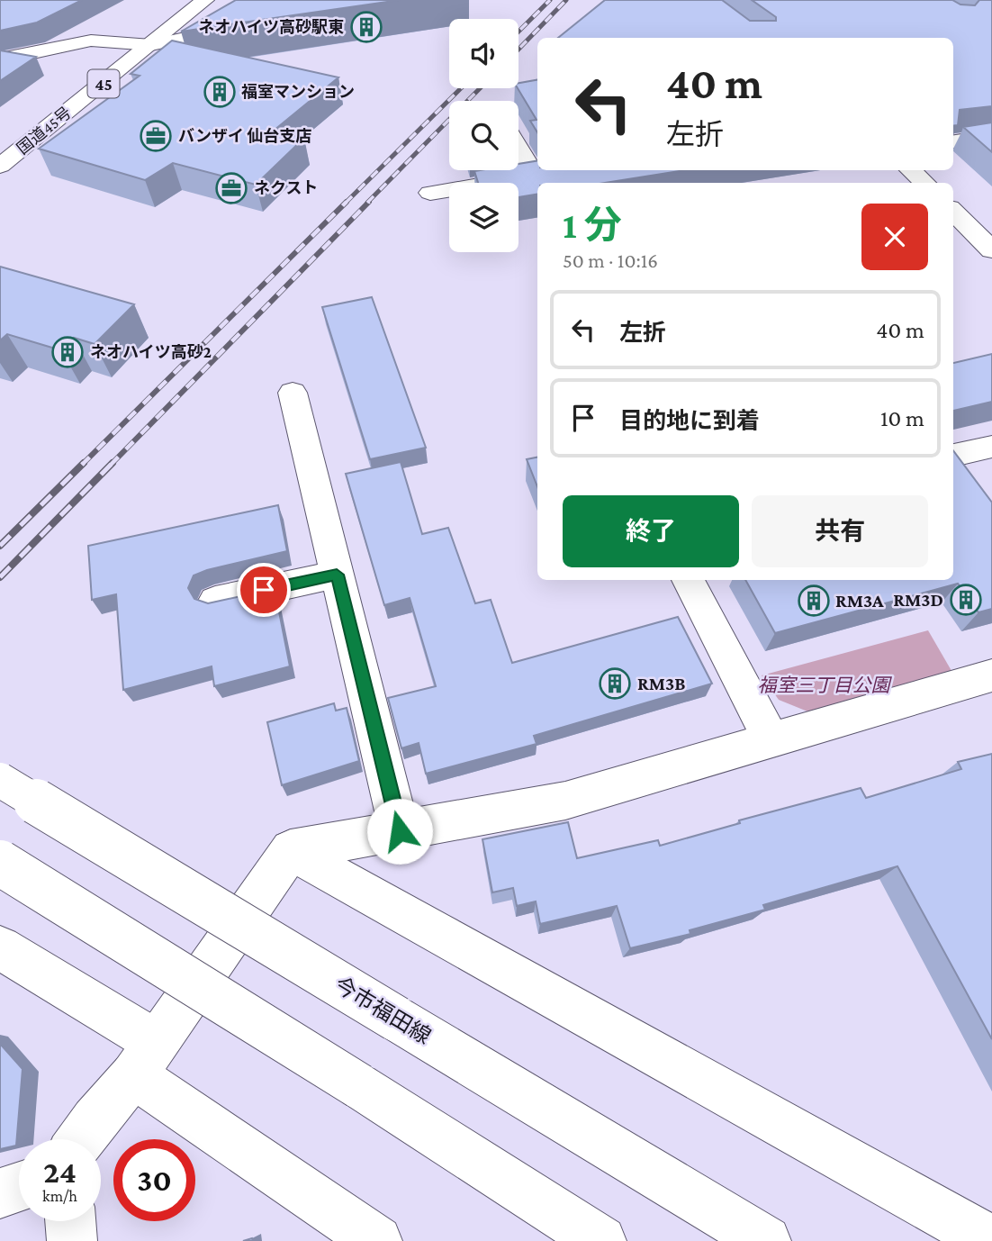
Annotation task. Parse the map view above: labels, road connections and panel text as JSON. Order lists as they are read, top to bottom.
{
  "streets": {
    "main road": ["45", "国道45号", "今市福田線"]
  },
  "parks": ["福室三丁目公園"],
  "places": {
    "building": [
      "ネオハイツ高砂駅東",
      "福室マンション",
      "ネオハイツ高砂2",
      "RM3D",
      "RM3A",
      "RM3B"
    ],
    "office": ["バンザイ 仙台支店", "ネクスト"]
  },
  "page": {
    "turn": ["40 m", "左折"],
    "heading": ["1 分", "50 m · 10:16"],
    "list": [
      {
        "name": "左折",
        "value": "40 m"
      },
      {
        "name": "目的地に到着",
        "value": "10 m"
      }
    ],
    "buttons": ["終了", "共有"],
    "speed": "24 km/h",
    "limit": "30"
  }
}
